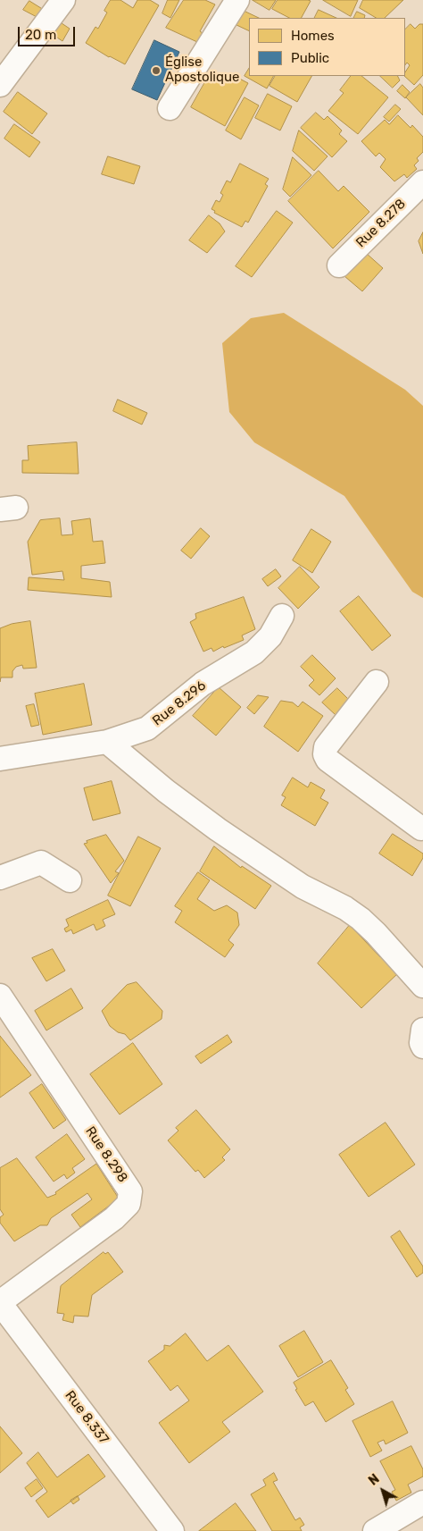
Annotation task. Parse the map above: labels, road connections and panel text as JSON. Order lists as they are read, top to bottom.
{
  "streets": {
    "street": [
      "Rue 8.278",
      "Rue 8.296",
      "Rue 8.298",
      "Rue 8.337"
    ]
  },
  "crossings": [
    ["Rue 8.298", "Rue 8.337"]
  ],
  "places": ["Église Apostolique"],
  "legend": ["Homes", "Public"],
  "scale_bar": "20 m",
  "north": "top left"
}
